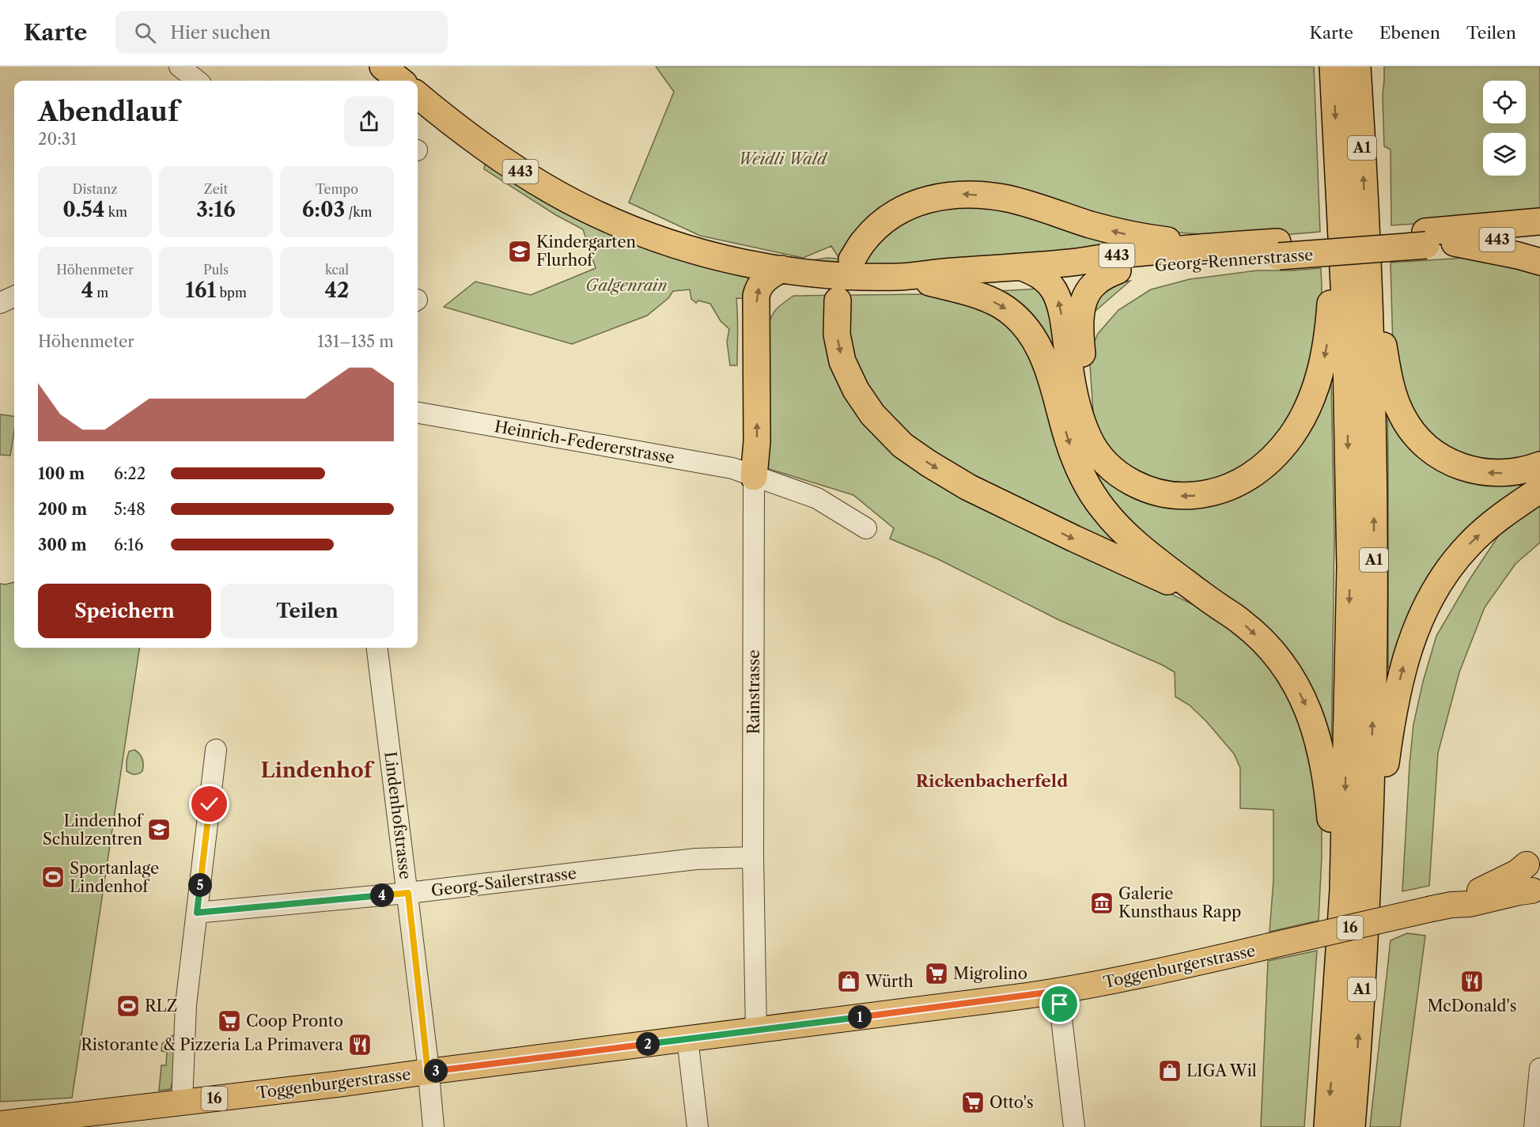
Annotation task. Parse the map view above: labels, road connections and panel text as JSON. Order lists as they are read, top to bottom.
{
  "streets": {
    "highway": ["A1", "443", "Georg-Rennerstrasse"],
    "main road": ["16", "Toggenburgerstrasse"],
    "street": [
      "Heinrich-Federerstrasse",
      "Rainstrasse",
      "Lindenhofstrasse",
      "Georg-Sailerstrasse"
    ]
  },
  "crossings": [
    ["Heinrich-Federerstrasse", "Rainstrasse"],
    ["Rainstrasse", "Georg-Sailerstrasse"],
    ["Rainstrasse", "Toggenburgerstrasse"],
    ["Lindenhofstrasse", "Georg-Sailerstrasse"],
    ["Lindenhofstrasse", "Toggenburgerstrasse"],
    ["16", "Toggenburgerstrasse"]
  ],
  "districts": ["Lindenhof", "Rickenbacherfeld"],
  "parks": ["Weidli Wald", "Galgenrain"],
  "places": {
    "school or university": ["Kindergarten Flurhof", "Lindenhof Schulzentren"],
    "sports": ["Sportanlage Lindenhof", "RLZ"],
    "museum": ["Galerie Kunsthaus Rapp"],
    "supermarket": ["Migrolino", "Coop Pronto", "Otto's"],
    "shop": ["Würth", "LIGA Wil"],
    "restaurant": ["McDonald's", "Ristorante & Pizzeria La Primavera"]
  },
  "page": {
    "header": "Karte",
    "search": "Hier suchen",
    "nav": ["Karte", "Ebenen", "Teilen"],
    "heading": ["Abendlauf", "20:31"],
    "stats": [
      ["Distanz", "0.54 km"],
      ["Zeit", "3:16"],
      ["Tempo", "6:03 /km"],
      ["Höhenmeter", "4 m"],
      ["Puls", "161 bpm"],
      ["kcal", "42"]
    ],
    "chart": ["Höhenmeter", "131–135 m"],
    "list": [
      {
        "name": "100 m",
        "note": "6:22"
      },
      {
        "name": "200 m",
        "note": "5:48"
      },
      {
        "name": "300 m",
        "note": "6:16"
      }
    ],
    "buttons": ["Speichern", "Teilen"],
    "pins": [
      "5",
      "4",
      "1",
      "2",
      "3"
    ]
  }
}
